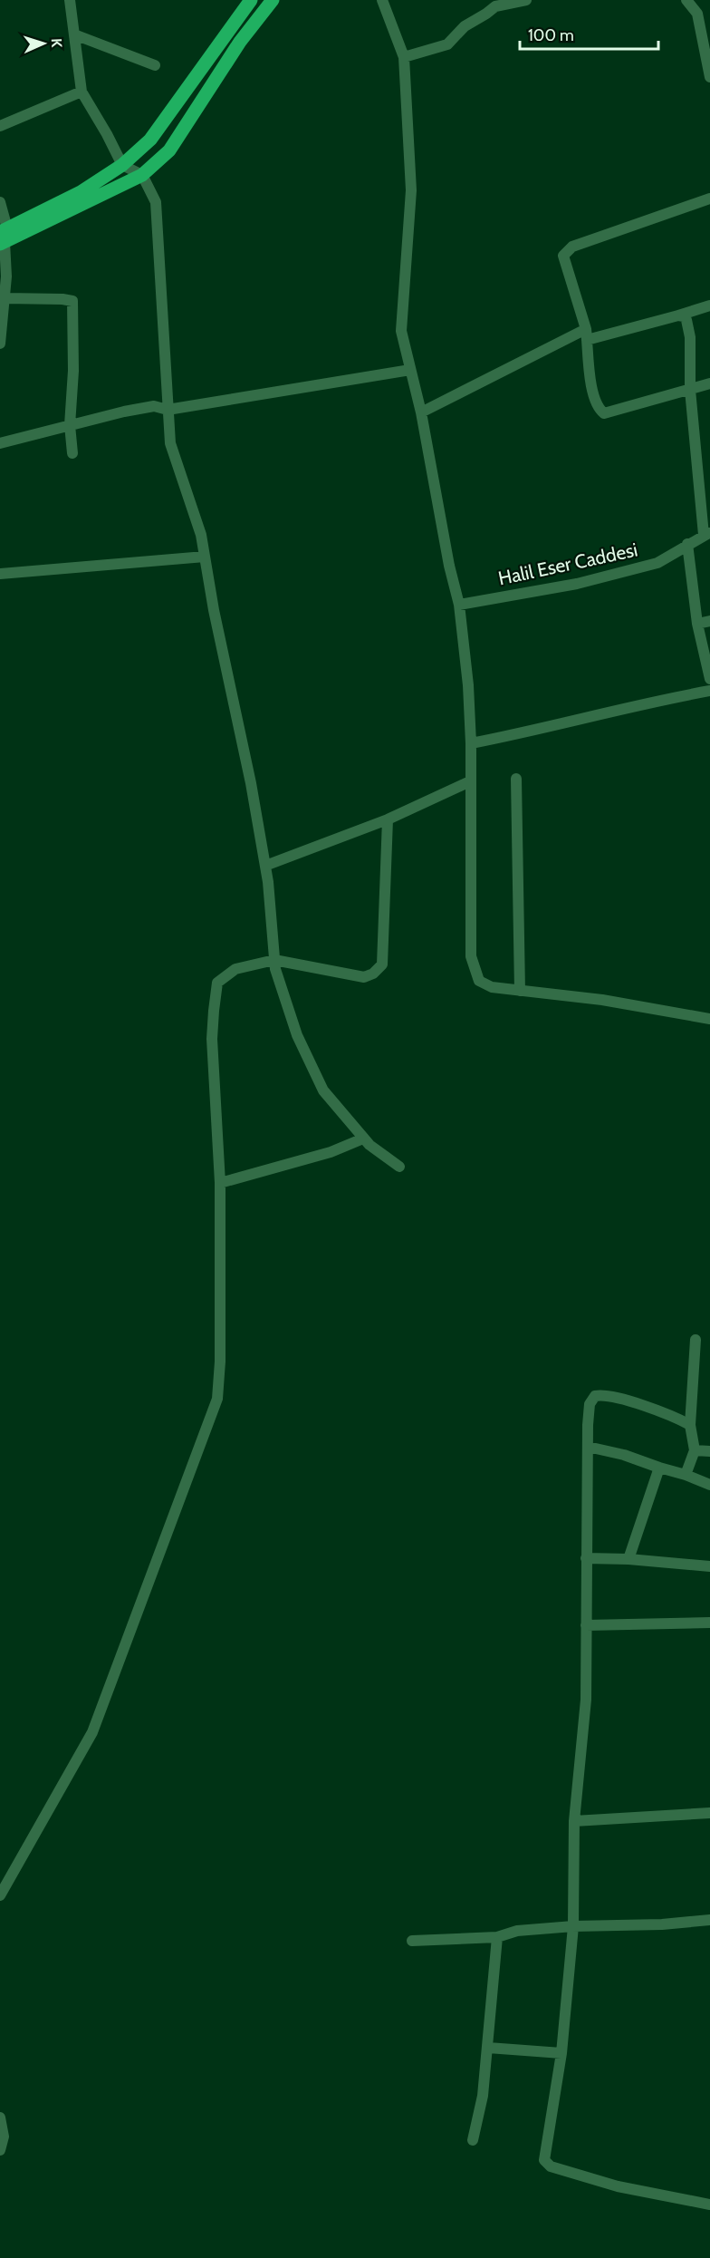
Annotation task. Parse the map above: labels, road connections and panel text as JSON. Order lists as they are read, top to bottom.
{
  "streets": {
    "street": ["Halil Eser Caddesi"]
  },
  "scale_bar": "100 m",
  "north": "right"
}
